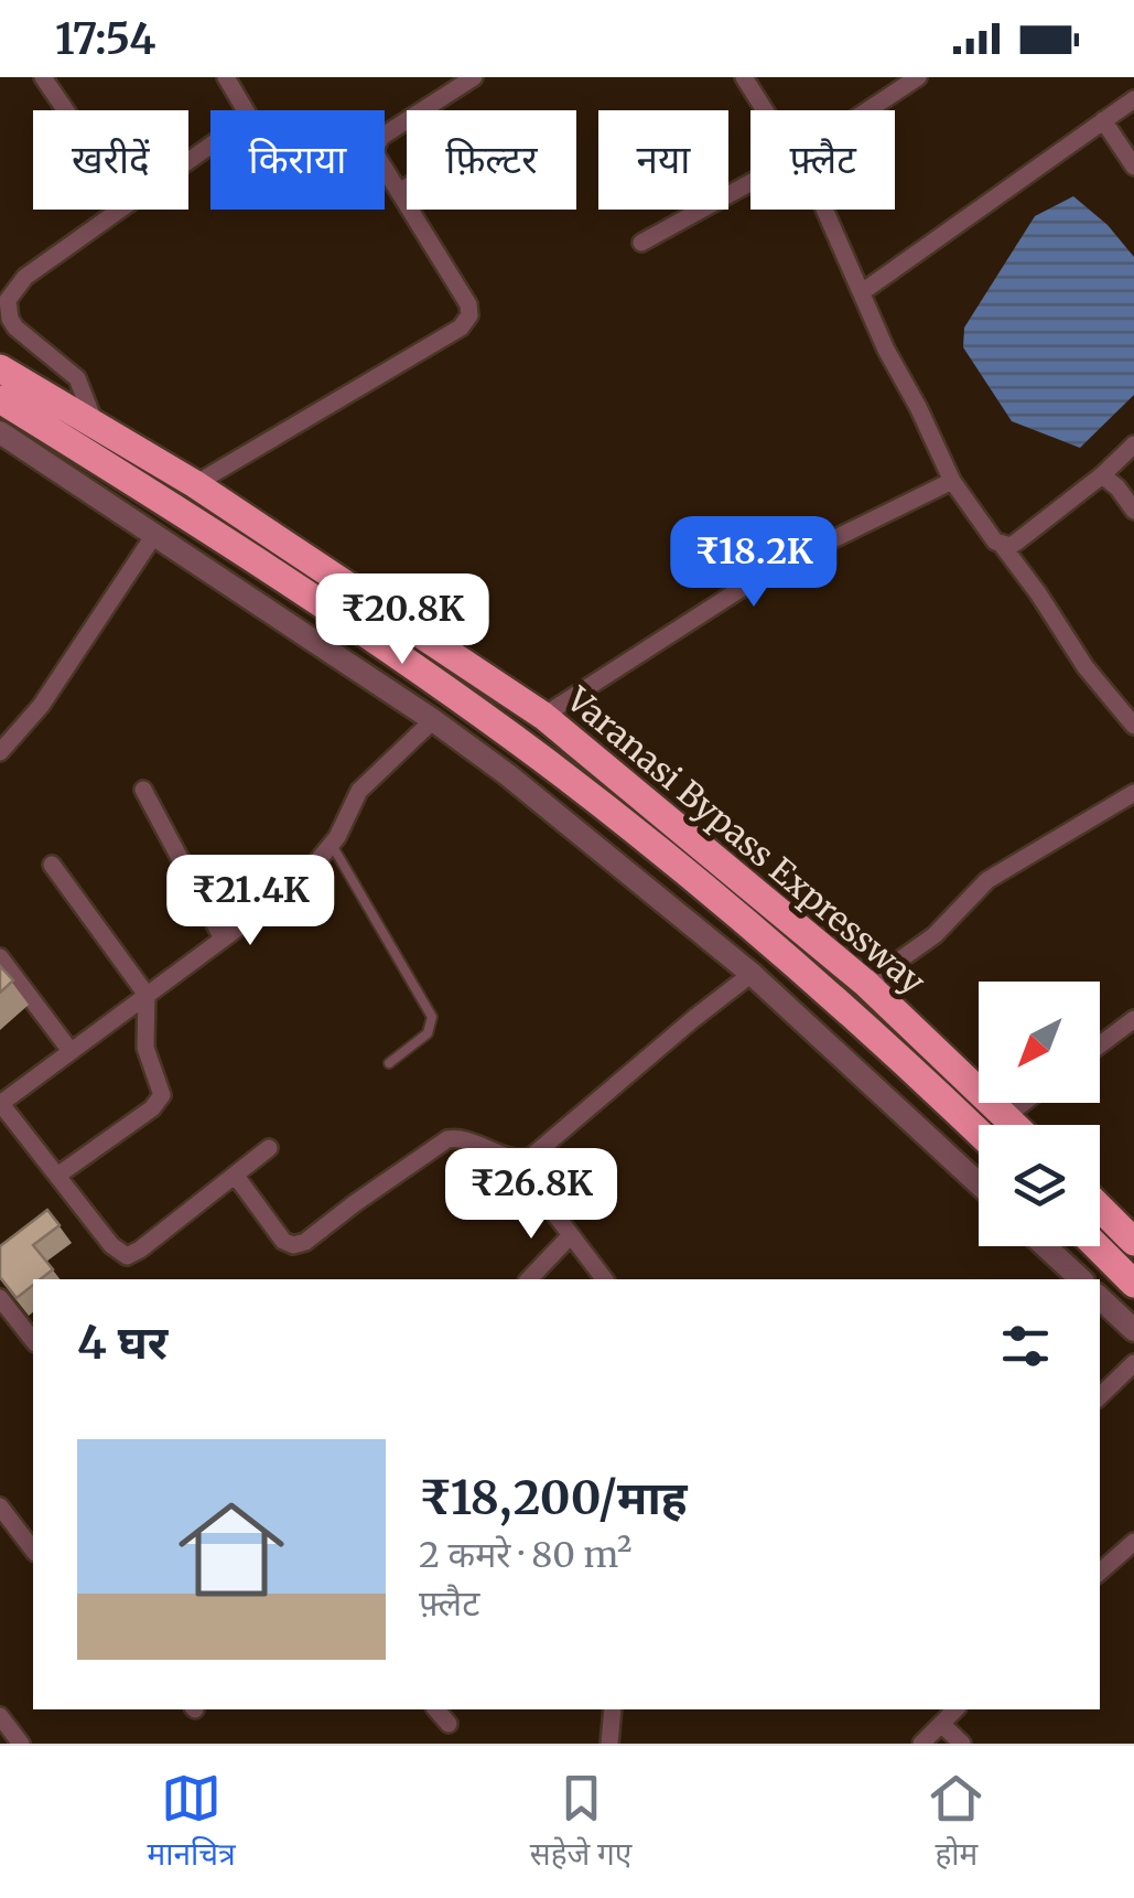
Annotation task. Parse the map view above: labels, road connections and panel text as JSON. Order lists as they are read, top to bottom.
{
  "streets": {
    "highway": ["Varanasi Bypass Expressway"]
  },
  "north": "bottom left",
  "page": {
    "status": "17:54",
    "chip": [
      "खरीदें",
      "किराया",
      "फ़िल्टर",
      "नया",
      "फ़्लैट"
    ],
    "price": [
      "₹18.2K",
      "₹20.8K",
      "₹21.4K",
      "₹26.8K"
    ],
    "heading": "4 घर",
    "list": [
      {
        "name": "₹18,200/माह",
        "note": "2 कमरे · 80 m² · फ़्लैट"
      }
    ],
    "tabs": ["मानचित्र", "सहेजे गए", "होम"]
  }
}
